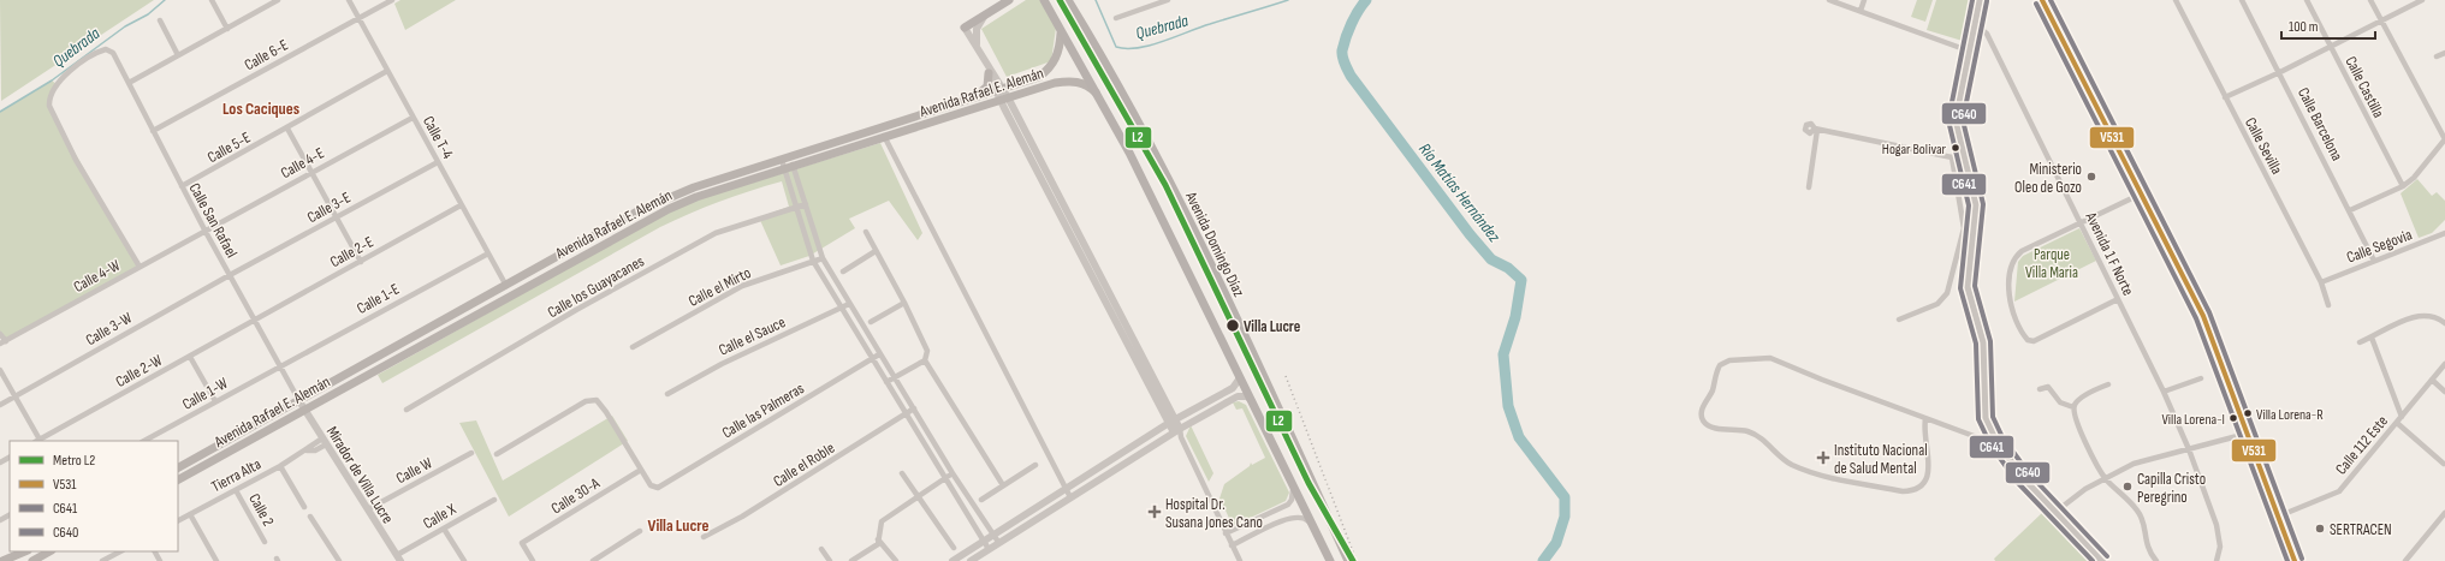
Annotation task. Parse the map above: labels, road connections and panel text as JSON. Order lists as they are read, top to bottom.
{
  "streets": {
    "main road": ["Avenida Rafael E. Alemán", "Avenida Domingo Díaz"],
    "street": [
      "Calle 6-E",
      "Calle Castilla",
      "Calle Barcelona",
      "Calle T-4",
      "Calle Sevilla",
      "Calle 5-E",
      "Calle 4-E",
      "Calle 3-E",
      "Calle San Rafael",
      "Calle Segovia",
      "Calle 2-E",
      "Avenida 1 F Norte",
      "Calle 4-W",
      "Calle los Guayacanes",
      "Calle el Mirto",
      "Calle 1-E",
      "Calle 3-W",
      "Calle el Sauce",
      "Calle 2-W",
      "Calle 1-W",
      "Calle las Palmeras",
      "Calle 112 Este",
      "Calle el Roble",
      "Calle W",
      "Tierra Alta",
      "Mirador de Villa Lucre",
      "Calle 30-A",
      "Calle 2",
      "Calle X"
    ]
  },
  "crossings": [
    ["Calle 6-E", "Calle T-4"],
    ["Calle 6-E", "Calle San Rafael"],
    ["Avenida Rafael E. Alemán", "Calle T-4"],
    ["Avenida Rafael E. Alemán", "Calle San Rafael"],
    ["Avenida Rafael E. Alemán", "Mirador de Villa Lucre"],
    ["Calle Barcelona", "Calle Segovia"],
    ["Calle T-4", "Calle 5-E"],
    ["Calle T-4", "Calle 4-E"],
    ["Calle T-4", "Calle 3-E"],
    ["Calle T-4", "Calle 2-E"],
    ["Calle T-4", "Calle 1-E"],
    ["Calle Sevilla", "Calle Segovia"],
    ["Calle 5-E", "Calle San Rafael"],
    ["Calle 4-E", "Calle San Rafael"],
    ["Calle 4-E", "Calle 4-W"],
    ["Calle 3-E", "Calle San Rafael"],
    ["Calle 3-E", "Calle 3-W"],
    ["Calle San Rafael", "Calle 2-E"],
    ["Calle San Rafael", "Calle 4-W"],
    ["Calle San Rafael", "Calle 1-E"],
    ["Calle San Rafael", "Calle 3-W"],
    ["Calle San Rafael", "Calle 2-W"],
    ["Calle San Rafael", "Calle 1-W"],
    ["Calle San Rafael", "Mirador de Villa Lucre"],
    ["Calle 2-E", "Calle 2-W"],
    ["Calle 1-E", "Calle 1-W"],
    ["Calle las Palmeras", "Calle 30-A"],
    ["Calle W", "Mirador de Villa Lucre"],
    ["Tierra Alta", "Mirador de Villa Lucre"],
    ["Tierra Alta", "Calle 2"],
    ["Mirador de Villa Lucre", "Calle X"]
  ],
  "districts": ["Los Caciques", "Villa Lucre"],
  "water": ["Quebrada", "Río Matías Hernández"],
  "parks": ["Parque Villa Maria"],
  "places": {
    "other": [
      "Hogar Bolivar",
      "Ministerio Oleo de Gozo",
      "Villa Lucre",
      "Villa Lorena-R",
      "Villa Lorena-I",
      "Capilla Cristo Peregrino",
      "SERTRACEN"
    ],
    "health": ["Instituto Nacional de Salud Mental", "Hospital Dr. Susana Jones Cano"]
  },
  "lines": [
    "metro line L2",
    "transit line V531",
    "transit line C641",
    "transit line C640"
  ],
  "legend": [
    "Metro L2",
    "V531",
    "C641",
    "C640"
  ],
  "scale_bar": "100 m"
}
